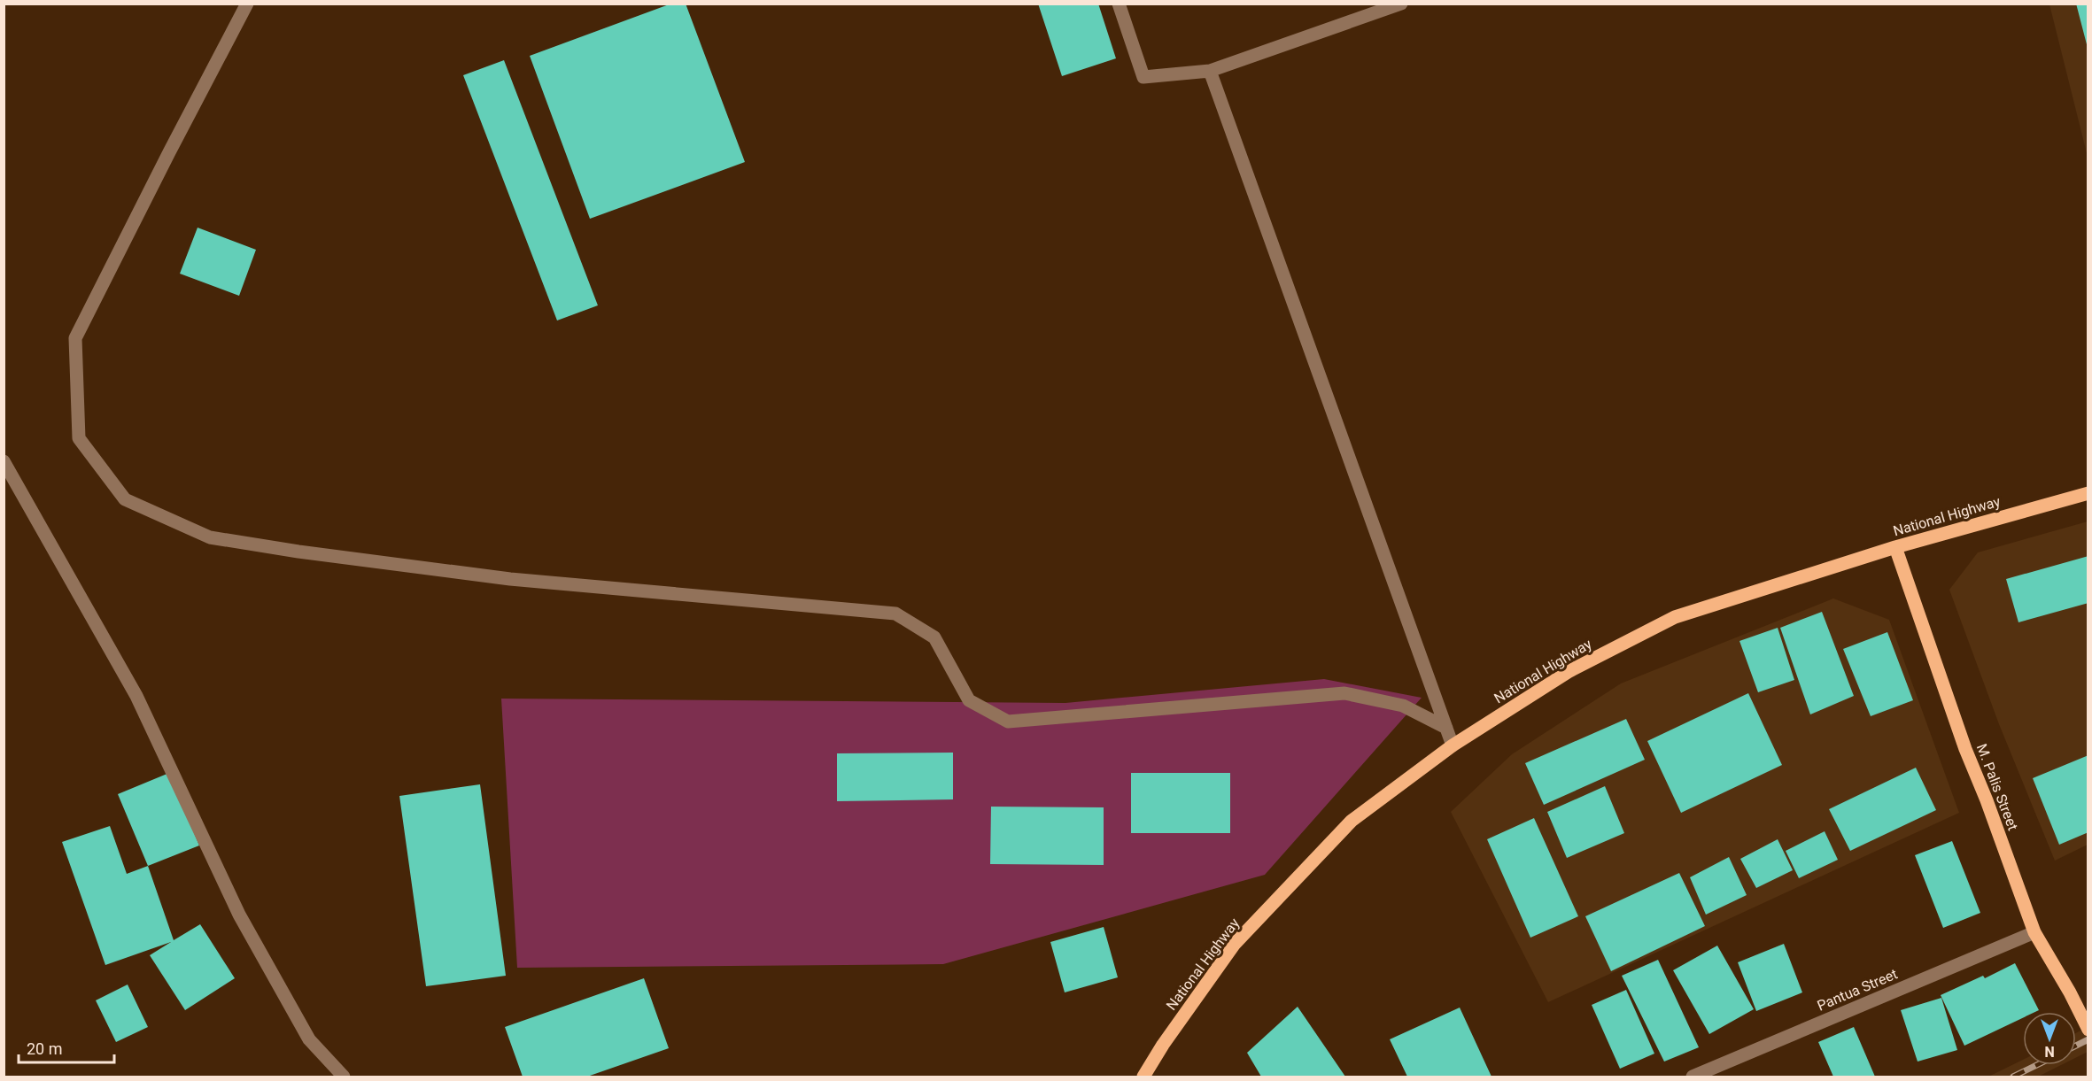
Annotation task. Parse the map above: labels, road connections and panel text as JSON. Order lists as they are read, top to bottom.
{
  "streets": {
    "main road": ["National Highway", "M. Palis Street"],
    "street": ["Pantua Street"]
  },
  "crossings": [
    ["National Highway", "M. Palis Street"],
    ["M. Palis Street", "Pantua Street"]
  ],
  "scale_bar": "20 m",
  "north": "bottom"
}
